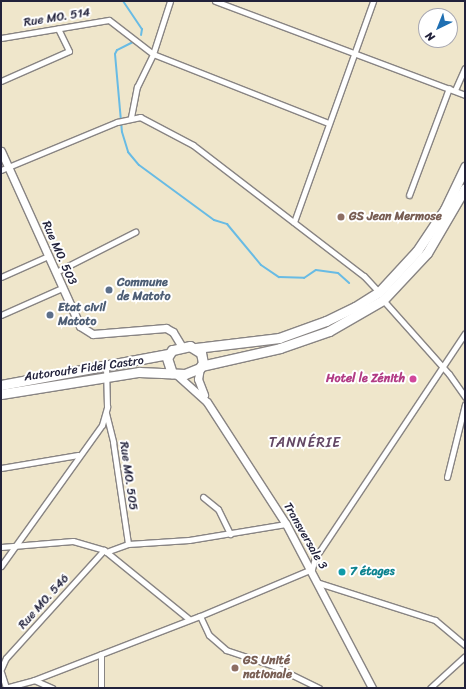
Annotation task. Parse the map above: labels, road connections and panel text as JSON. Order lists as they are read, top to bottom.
{
  "streets": {
    "highway": ["Autoroute Fidel Castro"],
    "main road": ["Rue MO. 503", "Transversale 3"],
    "street": ["Rue MO. 514", "Rue MO. 505", "Rue MO. 546"]
  },
  "crossings": [
    ["Rue MO. 503", "Autoroute Fidel Castro"],
    ["Rue MO. 503", "Transversale 3"],
    ["Autoroute Fidel Castro", "Transversale 3"]
  ],
  "districts": ["TANNÉRIE"],
  "places": [
    "GS Jean Mermose",
    "Commune de Matoto",
    "Etat civil Matoto",
    "Hotel le Zénith",
    "7 étages",
    "GS Unité nationale"
  ],
  "north": "bottom left"
}
